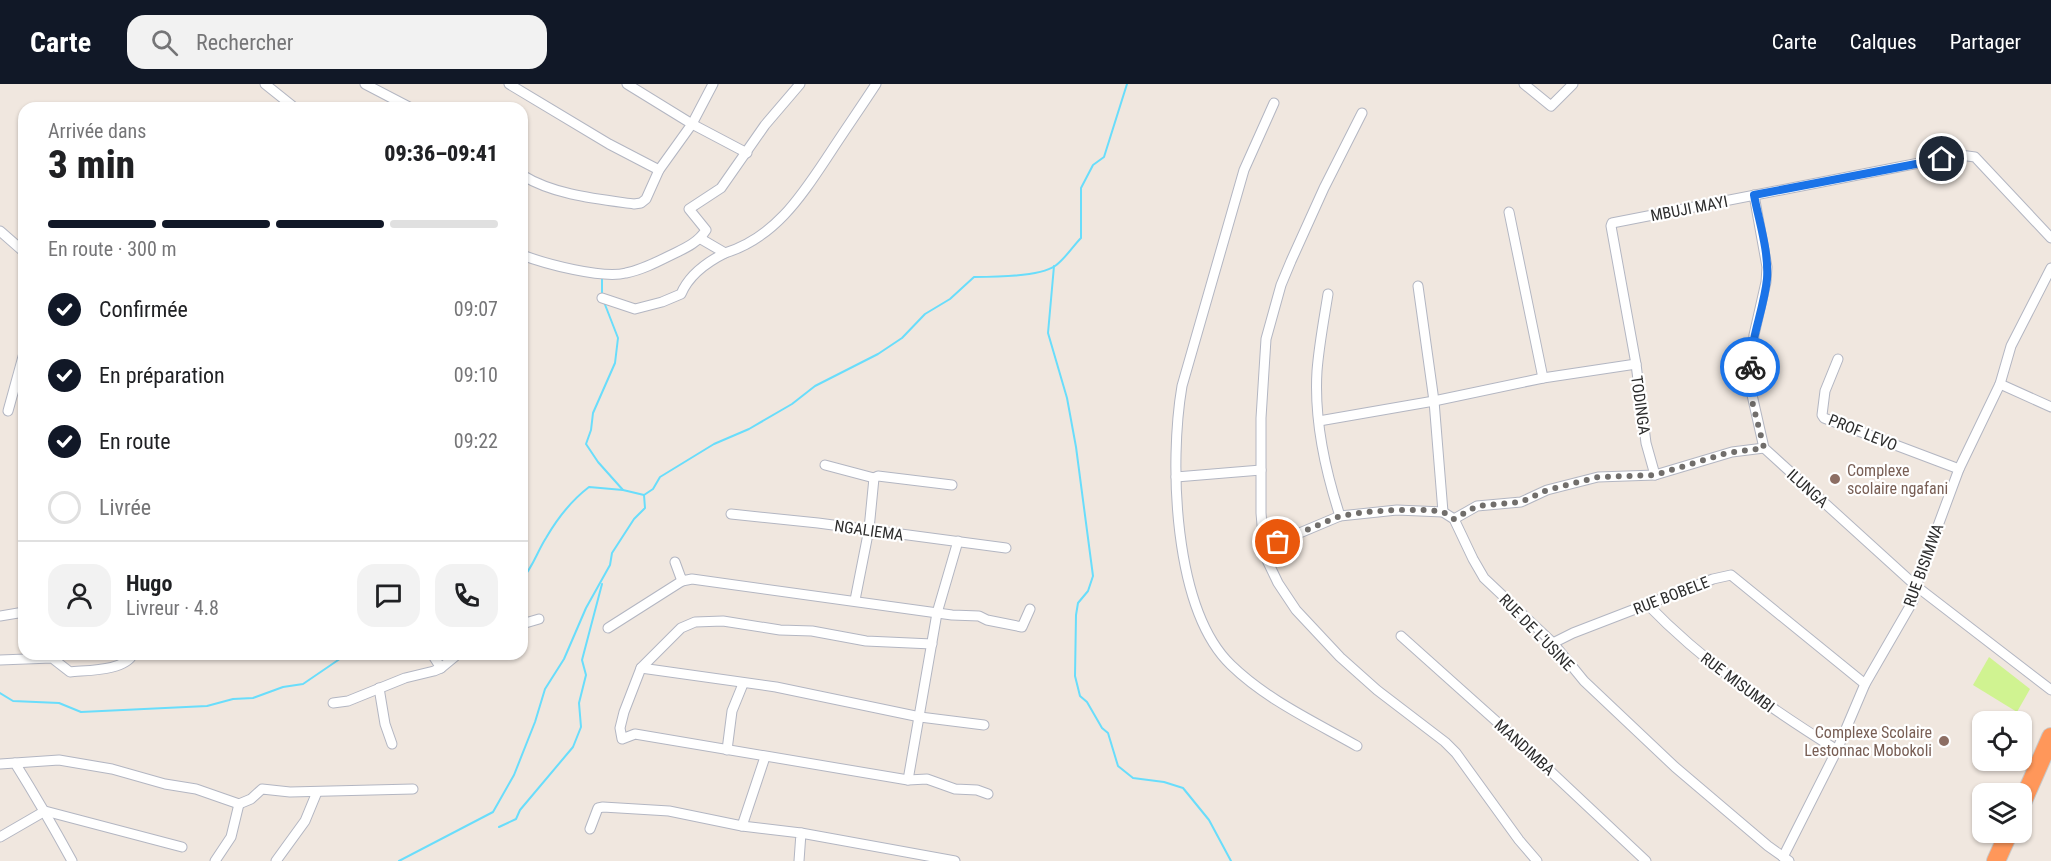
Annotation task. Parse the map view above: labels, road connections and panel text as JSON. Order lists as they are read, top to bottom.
{
  "streets": {
    "street": [
      "MBUJI MAYI",
      "TODINGA",
      "PROF LEVO",
      "ILUNGA",
      "NGALIEMA",
      "RUE BISIMWA",
      "RUE BOBELE",
      "RUE DE L'USINE",
      "RUE MISUMBI",
      "MANDIMBA"
    ]
  },
  "crossings": [
    ["MBUJI MAYI", "TODINGA"],
    ["PROF LEVO", "RUE BISIMWA"],
    ["ILUNGA", "RUE BISIMWA"],
    ["RUE BISIMWA", "RUE BOBELE"],
    ["RUE BISIMWA", "RUE DE L'USINE"],
    ["RUE BISIMWA", "RUE MISUMBI"],
    ["RUE BOBELE", "RUE DE L'USINE"],
    ["RUE BOBELE", "RUE MISUMBI"]
  ],
  "places": ["Complexe scolaire ngafani", "Complexe Scolaire Lestonnac Mobokoli"],
  "page": {
    "header": "Carte",
    "search": "Rechercher",
    "nav": ["Carte", "Calques", "Partager"],
    "heading": ["3 min", "Arrivée dans", "09:36–09:41"],
    "panel": ["Hugo", "Livreur · 4.8"],
    "bar": "En route · 300 m",
    "list": [
      ["Confirmée", "09:07"],
      ["En préparation", "09:10"],
      ["En route", "09:22"],
      "Livrée"
    ]
  }
}
